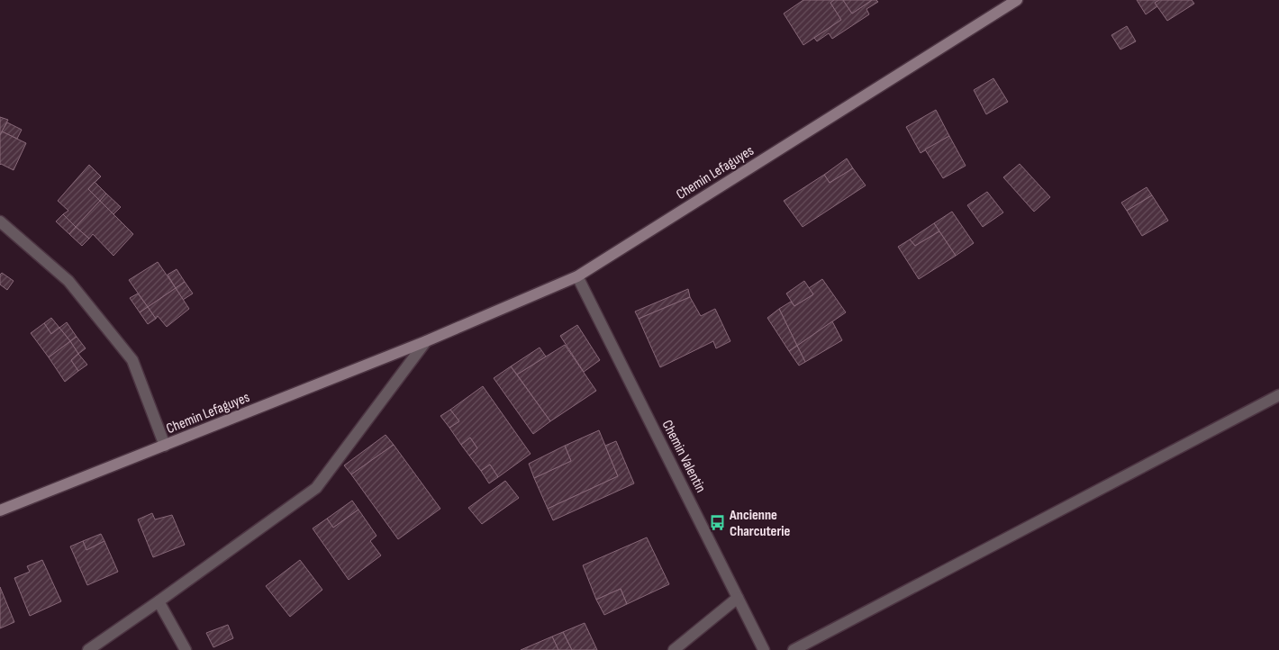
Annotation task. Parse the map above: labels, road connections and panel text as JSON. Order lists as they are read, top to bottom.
{
  "streets": {
    "main road": ["Chemin Lefaguyes"],
    "street": ["Chemin Valentin"]
  },
  "crossings": [
    ["Chemin Lefaguyes", "Chemin Valentin"]
  ],
  "places": {
    "bus stop": ["Ancienne Charcuterie"]
  }
}
